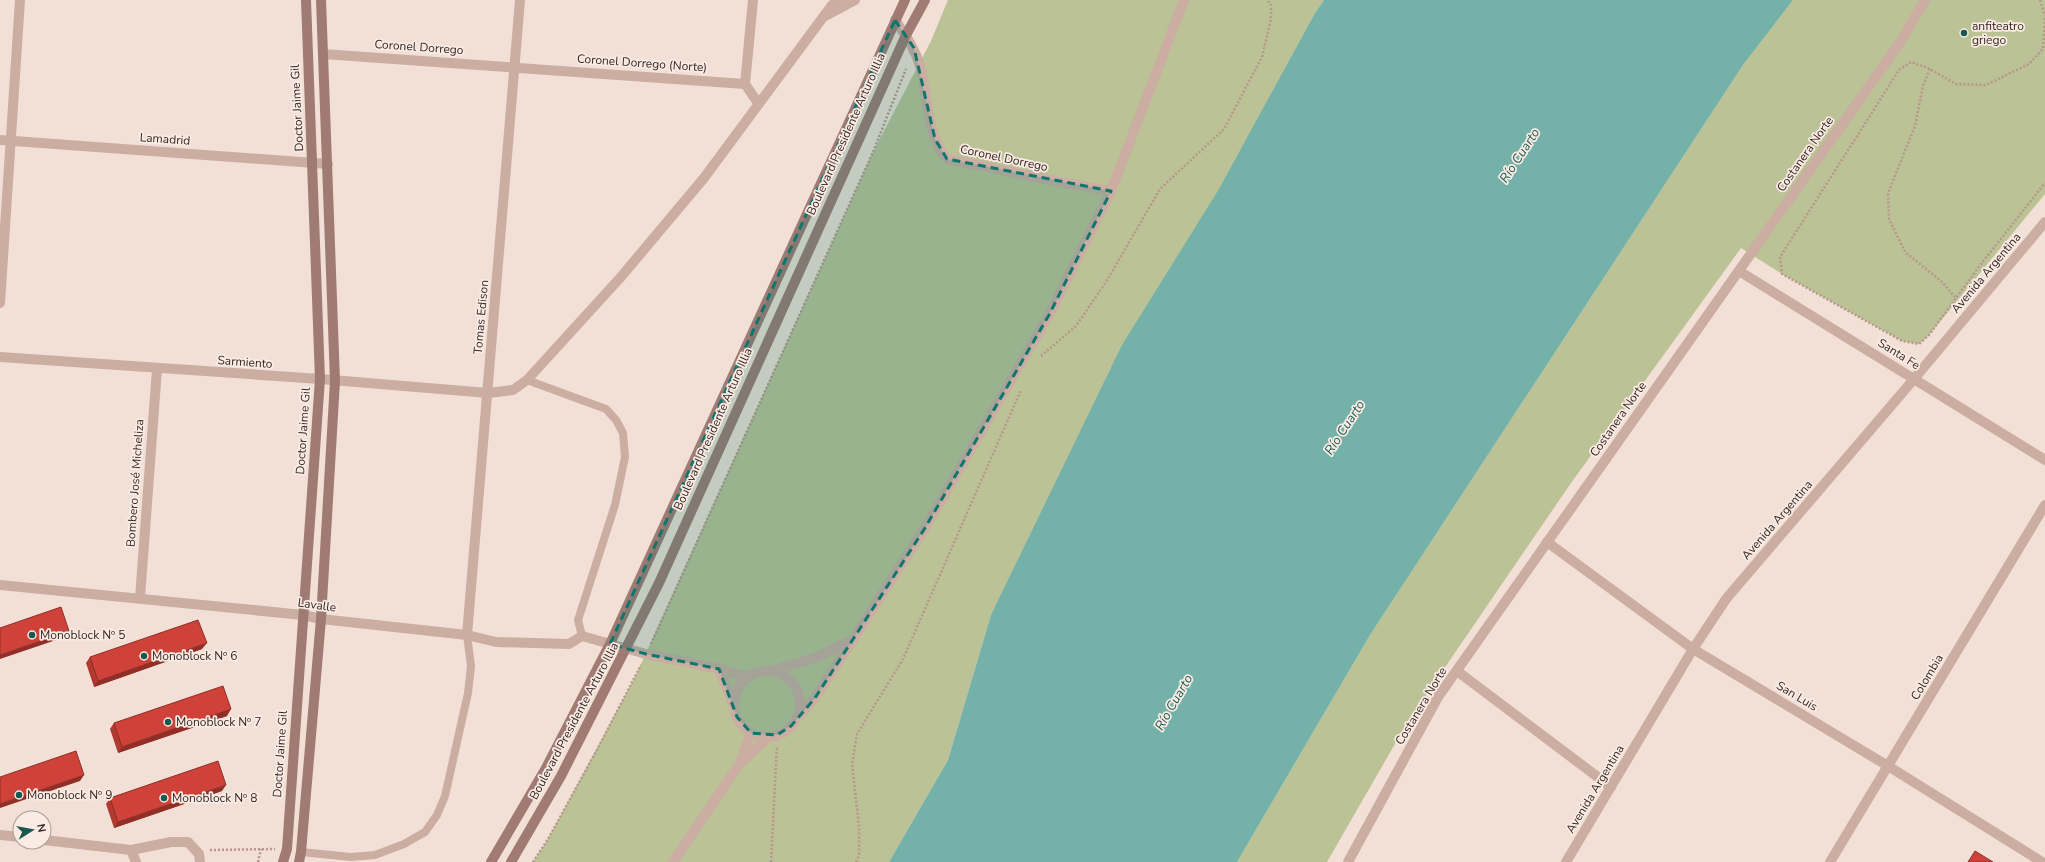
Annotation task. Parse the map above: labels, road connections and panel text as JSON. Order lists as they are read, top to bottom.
{
  "streets": {
    "main road": ["Doctor Jaime Gil", "Boulevard Presidente Arturo Illia"],
    "street": [
      "Coronel Dorrego",
      "Coronel Dorrego (Norte)",
      "Lamadrid",
      "Costanera Norte",
      "Avenida Argentina",
      "Tomas Edison",
      "Santa Fe",
      "Sarmiento",
      "Bombero José Micheliza",
      "Lavalle",
      "Colombia",
      "San Luis"
    ]
  },
  "crossings": [
    ["Coronel Dorrego", "Coronel Dorrego (Norte)"],
    ["Coronel Dorrego", "Boulevard Presidente Arturo Illia"],
    ["Coronel Dorrego", "Tomas Edison"],
    ["Coronel Dorrego (Norte)", "Tomas Edison"],
    ["Doctor Jaime Gil", "Lamadrid"],
    ["Doctor Jaime Gil", "Sarmiento"],
    ["Doctor Jaime Gil", "Lavalle"],
    ["Costanera Norte", "Santa Fe"],
    ["Costanera Norte", "San Luis"],
    ["Avenida Argentina", "Santa Fe"],
    ["Avenida Argentina", "San Luis"],
    ["Tomas Edison", "Sarmiento"],
    ["Tomas Edison", "Lavalle"],
    ["Sarmiento", "Bombero José Micheliza"],
    ["Bombero José Micheliza", "Lavalle"],
    ["Colombia", "San Luis"]
  ],
  "water": ["Río Cuarto"],
  "places": [
    "anfiteatro griego",
    "Monoblock Nº 5",
    "Monoblock Nº 6",
    "Monoblock Nº 7",
    "Monoblock Nº 9",
    "Monoblock Nº 8"
  ],
  "north": "right"
}
